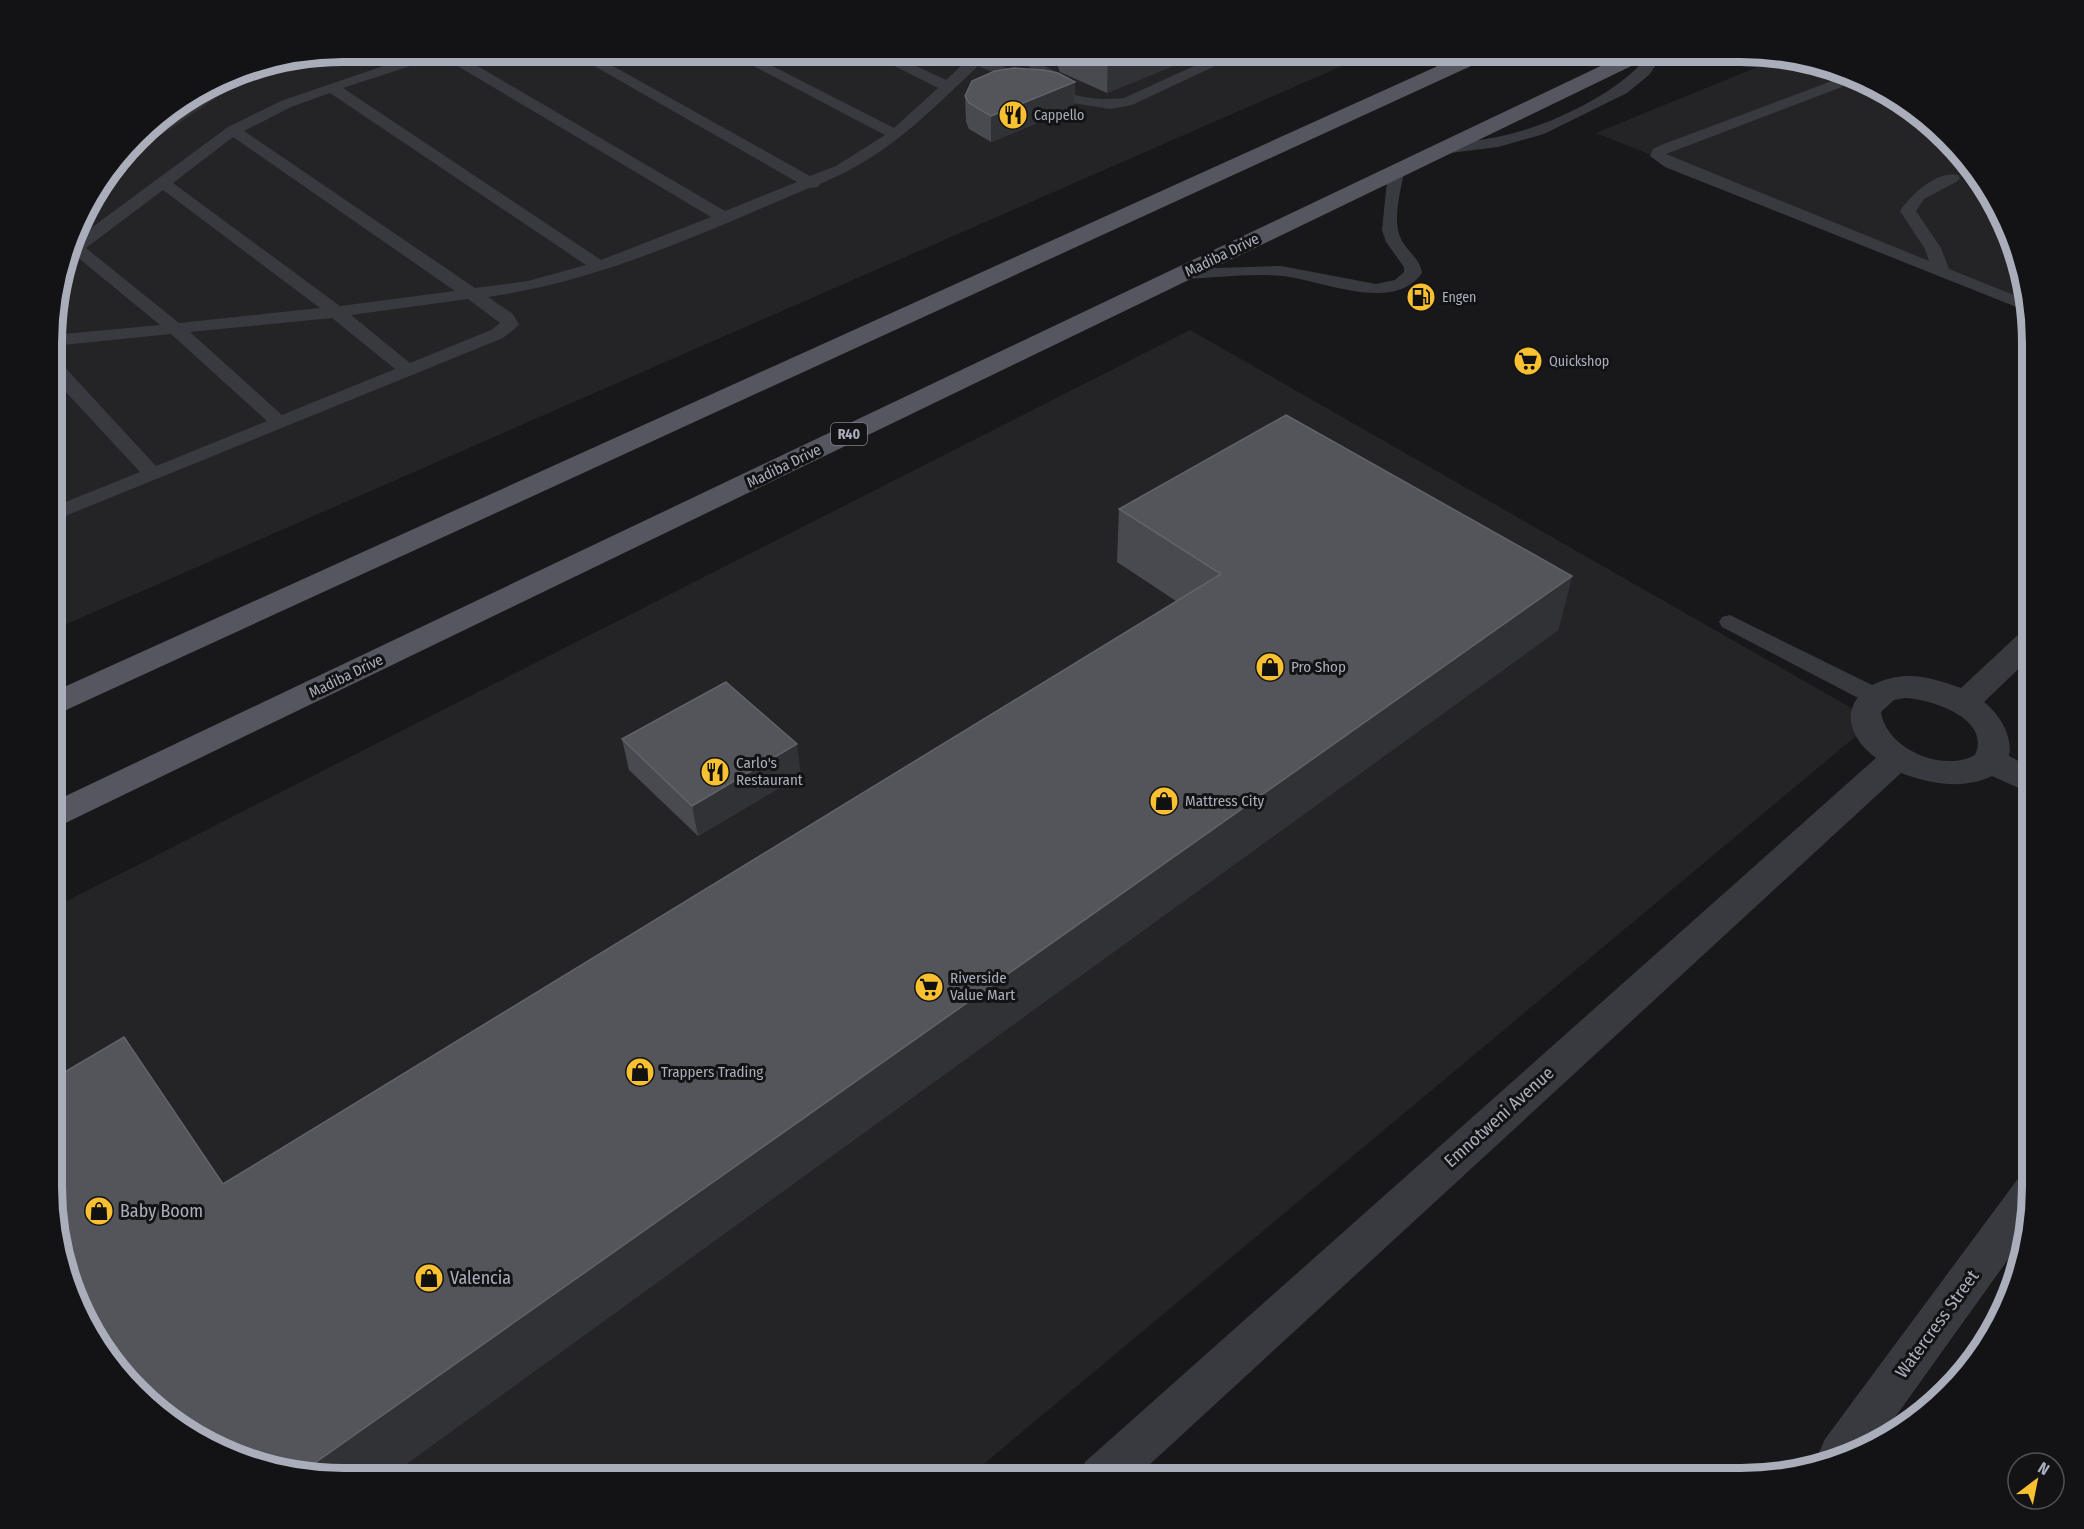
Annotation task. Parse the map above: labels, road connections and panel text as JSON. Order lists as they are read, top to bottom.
{
  "streets": {
    "main road": ["Madiba Drive", "R40"],
    "street": ["Emnotweni Avenue", "Watercress Street"]
  },
  "places": {
    "restaurant": ["Cappello", "Carlo's Restaurant"],
    "fuel station": ["Engen"],
    "supermarket": ["Quickshop", "Riverside Value Mart"],
    "shop": [
      "Pro Shop",
      "Mattress City",
      "Trappers Trading",
      "Baby Boom",
      "Valencia"
    ]
  },
  "north": "top right"
}
